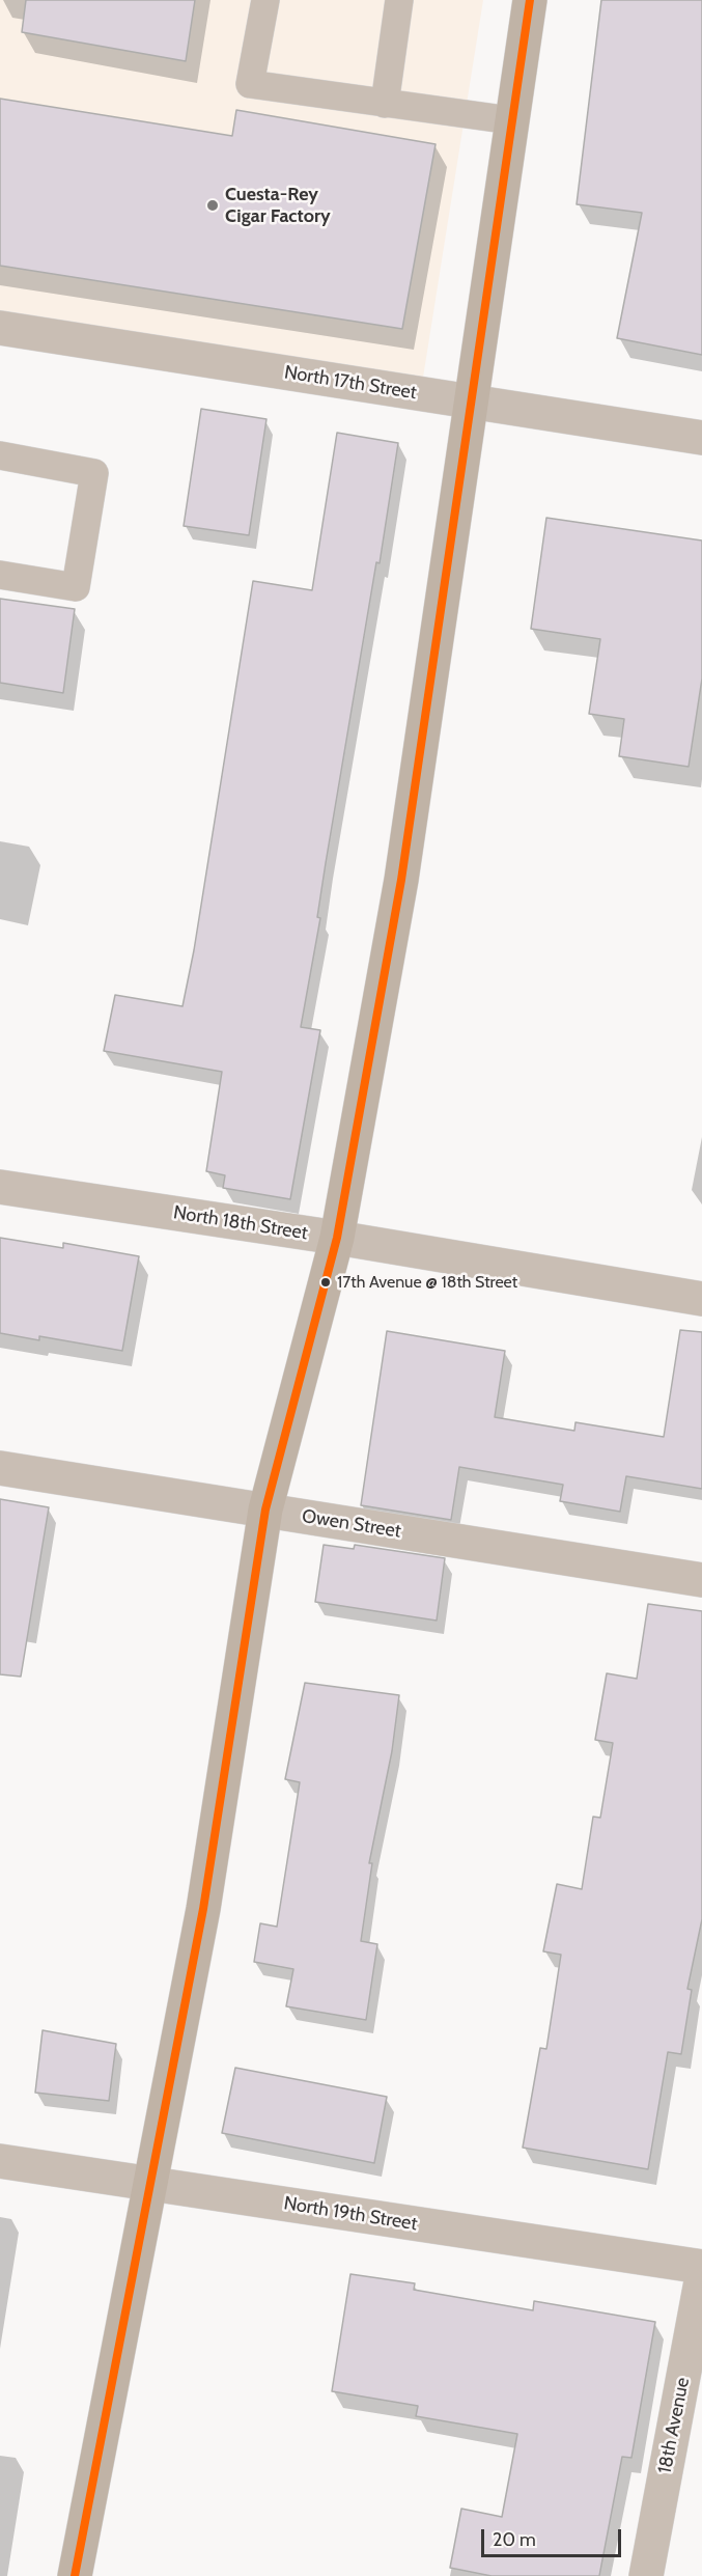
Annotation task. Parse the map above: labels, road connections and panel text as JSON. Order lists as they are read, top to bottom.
{
  "streets": {
    "street": [
      "North 17th Street",
      "North 18th Street",
      "Owen Street",
      "North 19th Street",
      "18th Avenue"
    ]
  },
  "places": ["Cuesta-Rey Cigar Factory", "17th Avenue @ 18th Street"],
  "scale_bar": "20 m"
}
